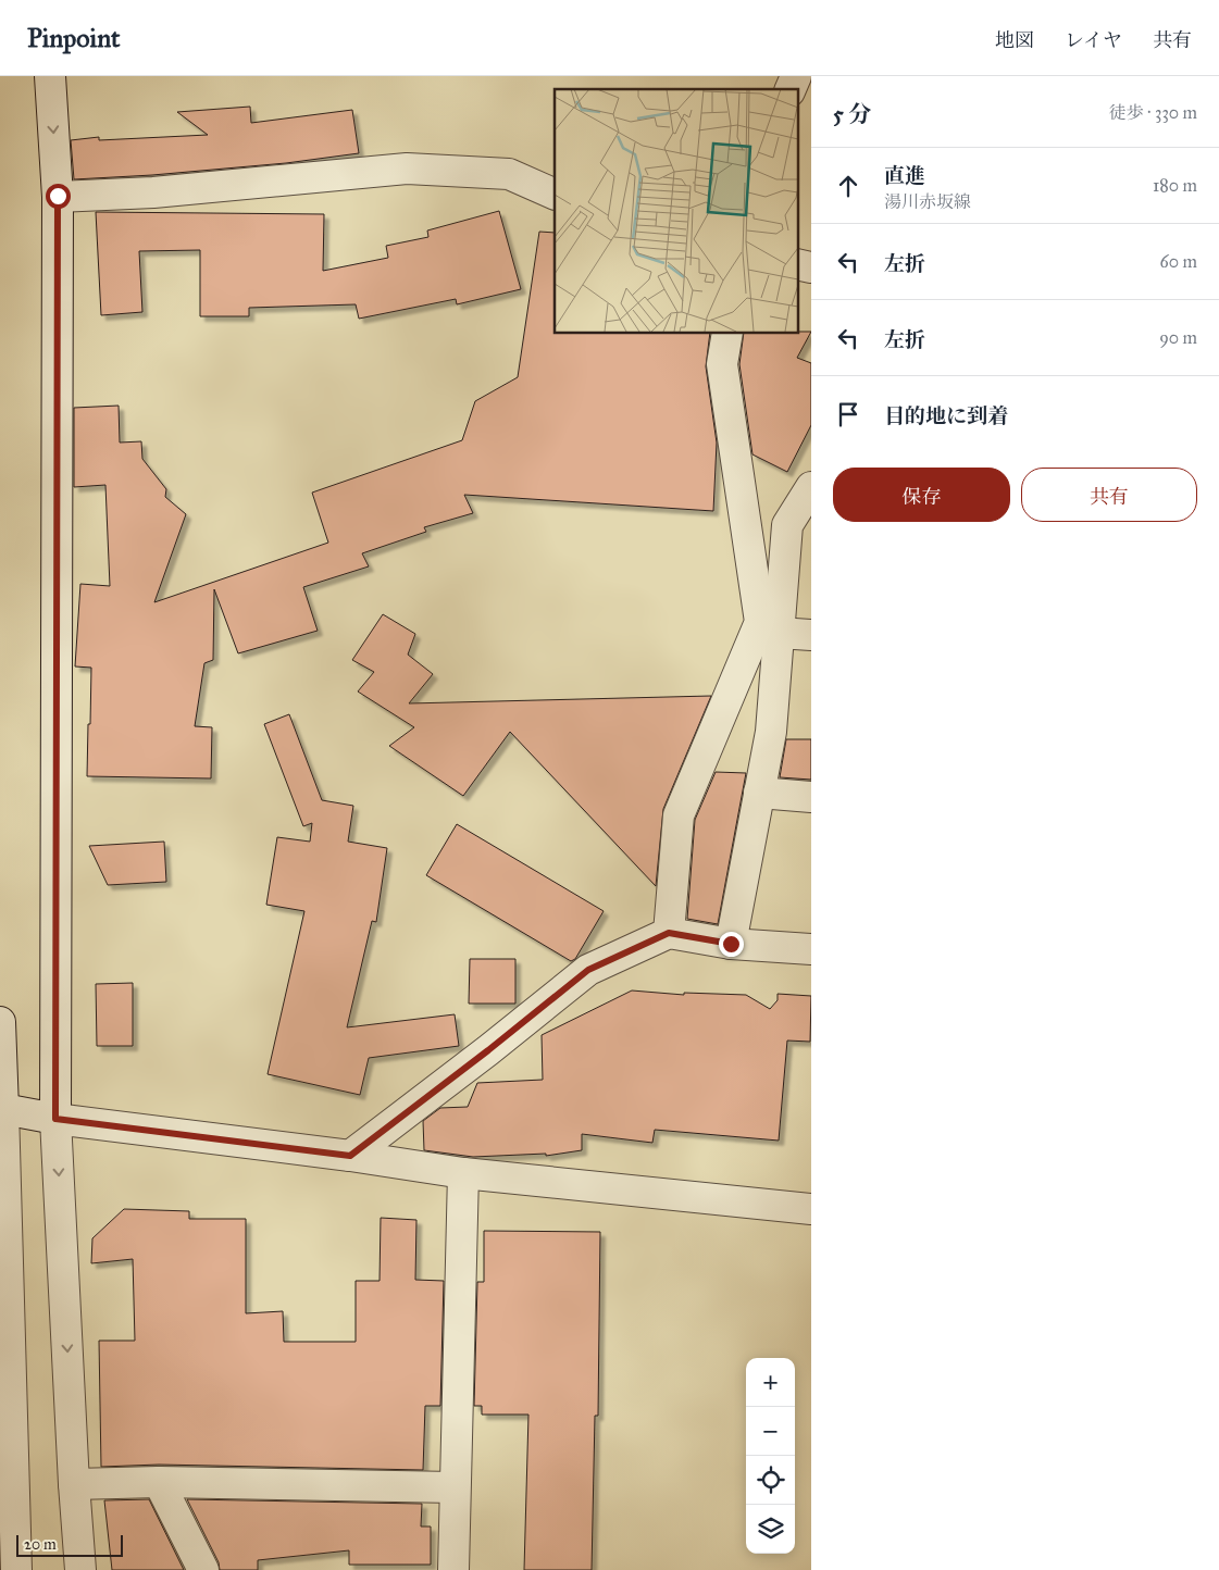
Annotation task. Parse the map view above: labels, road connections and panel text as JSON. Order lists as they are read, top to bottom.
{
  "scale_bar": "20 m",
  "page": {
    "header": "Pinpoint",
    "nav": ["地図", "レイヤ", "共有"],
    "heading": ["5 分", "徒歩 · 330 m"],
    "list": [
      ["直進", "湯川赤坂線", "180 m"],
      ["左折", "60 m"],
      ["左折", "90 m"],
      "目的地に到着"
    ],
    "buttons": ["保存", "共有"],
    "map_buttons": ["+", "−"],
    "scale": "20 m"
  }
}
